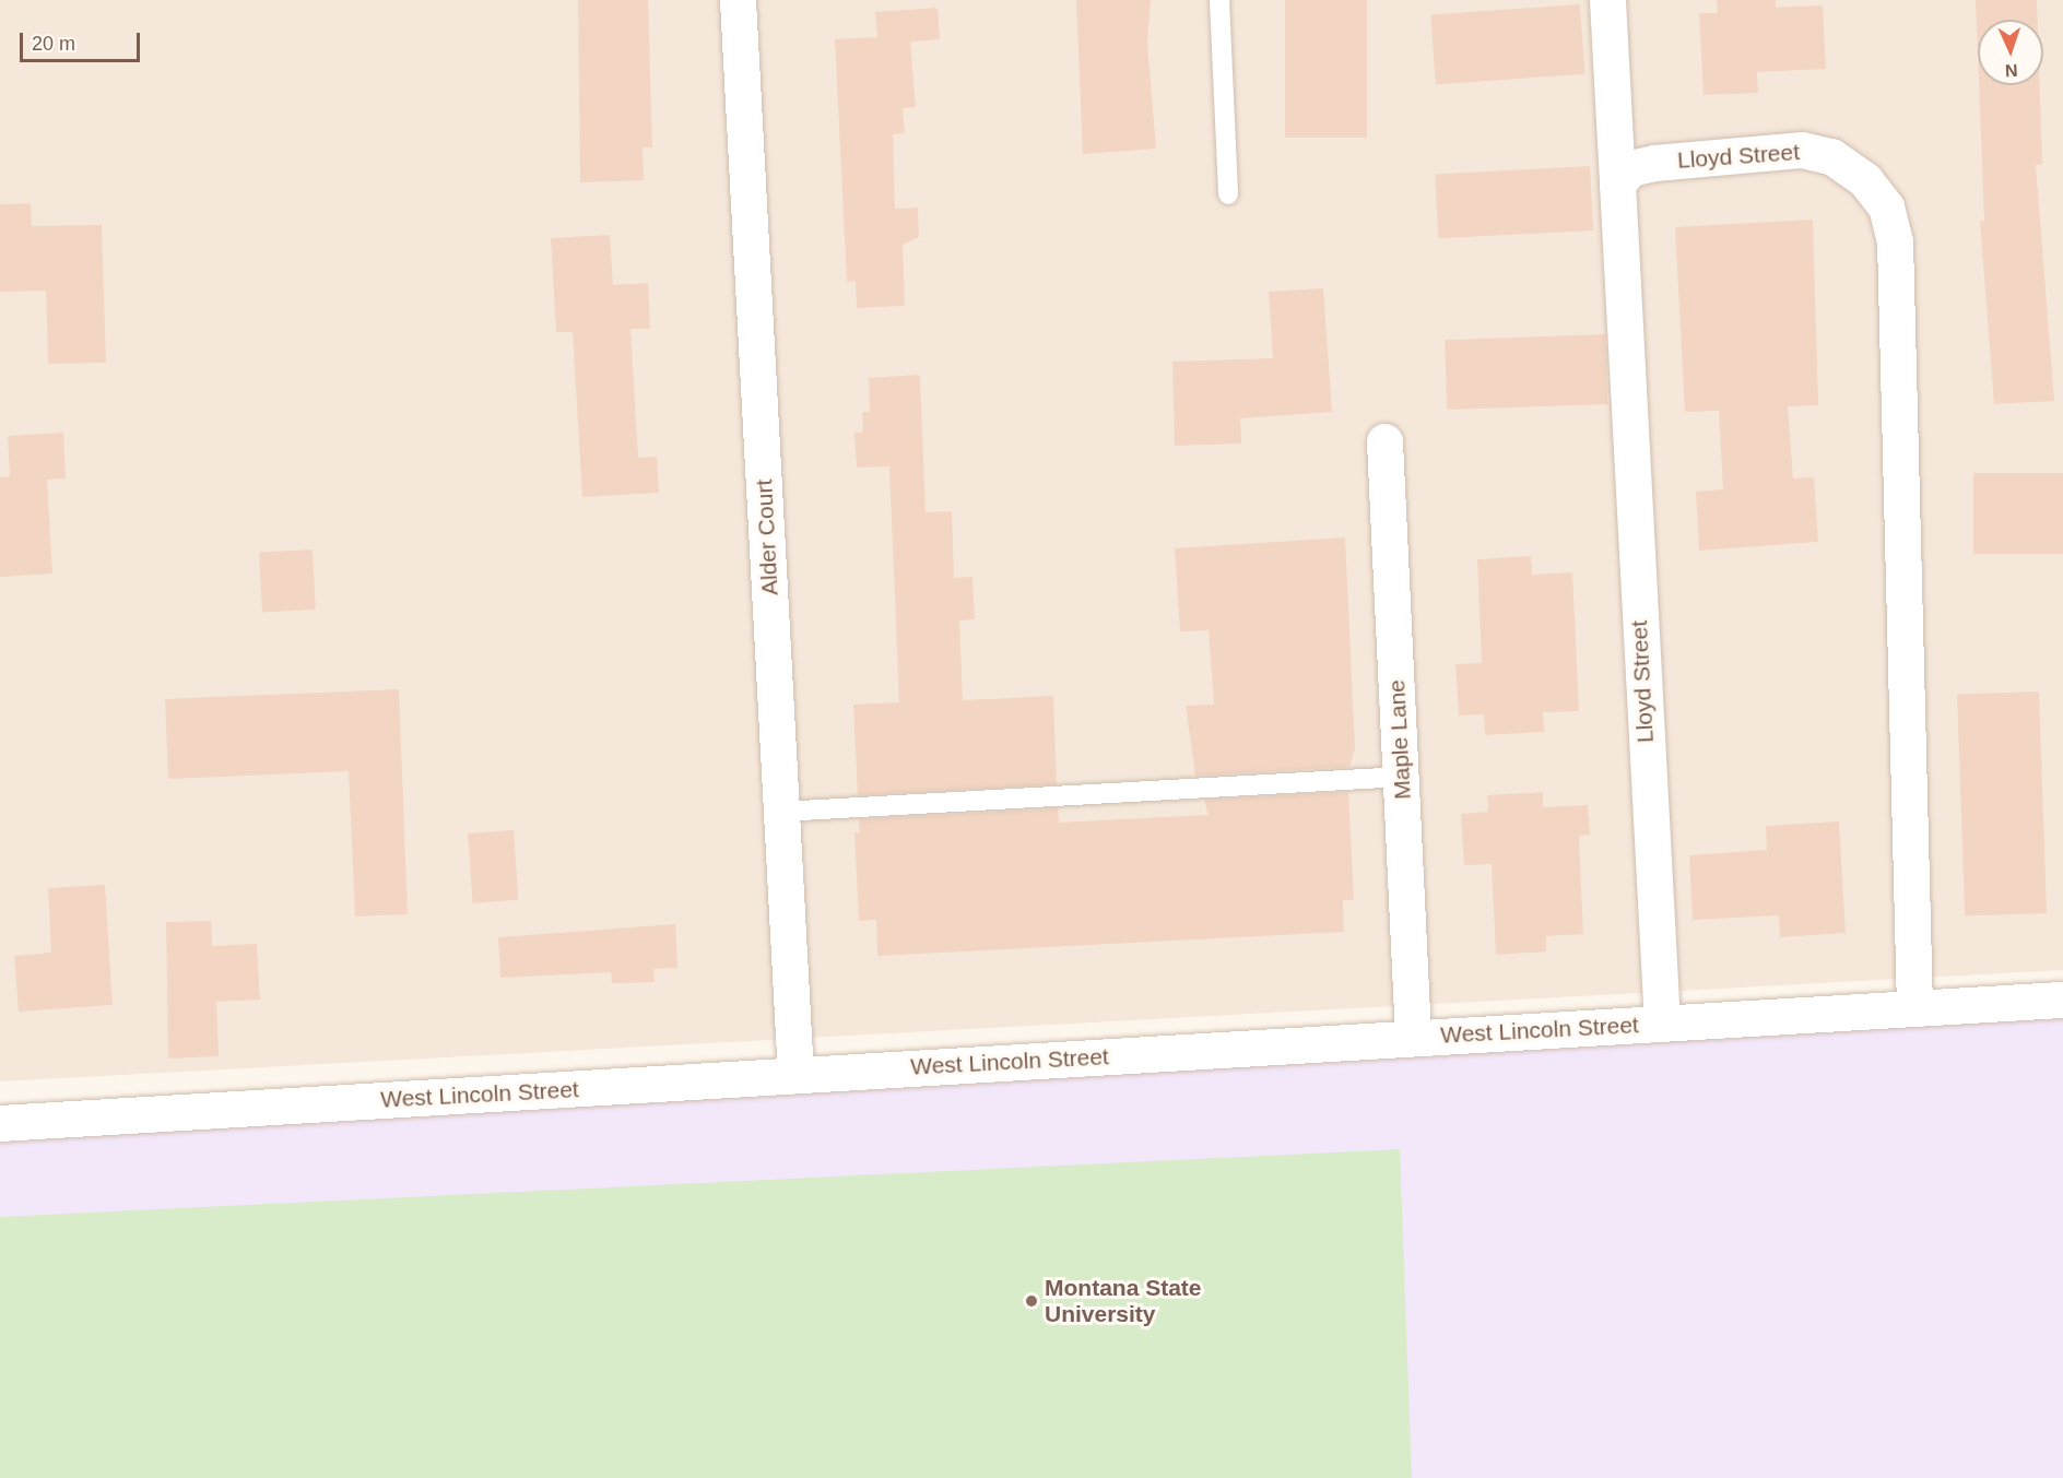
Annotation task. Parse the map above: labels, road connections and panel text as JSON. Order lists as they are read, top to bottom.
{
  "streets": {
    "street": [
      "Lloyd Street",
      "Alder Court",
      "Maple Lane",
      "West Lincoln Street"
    ]
  },
  "crossings": [
    ["Lloyd Street", "West Lincoln Street"],
    ["Alder Court", "West Lincoln Street"],
    ["Maple Lane", "West Lincoln Street"]
  ],
  "places": ["Montana State University"],
  "scale_bar": "20 m",
  "north": "bottom"
}
